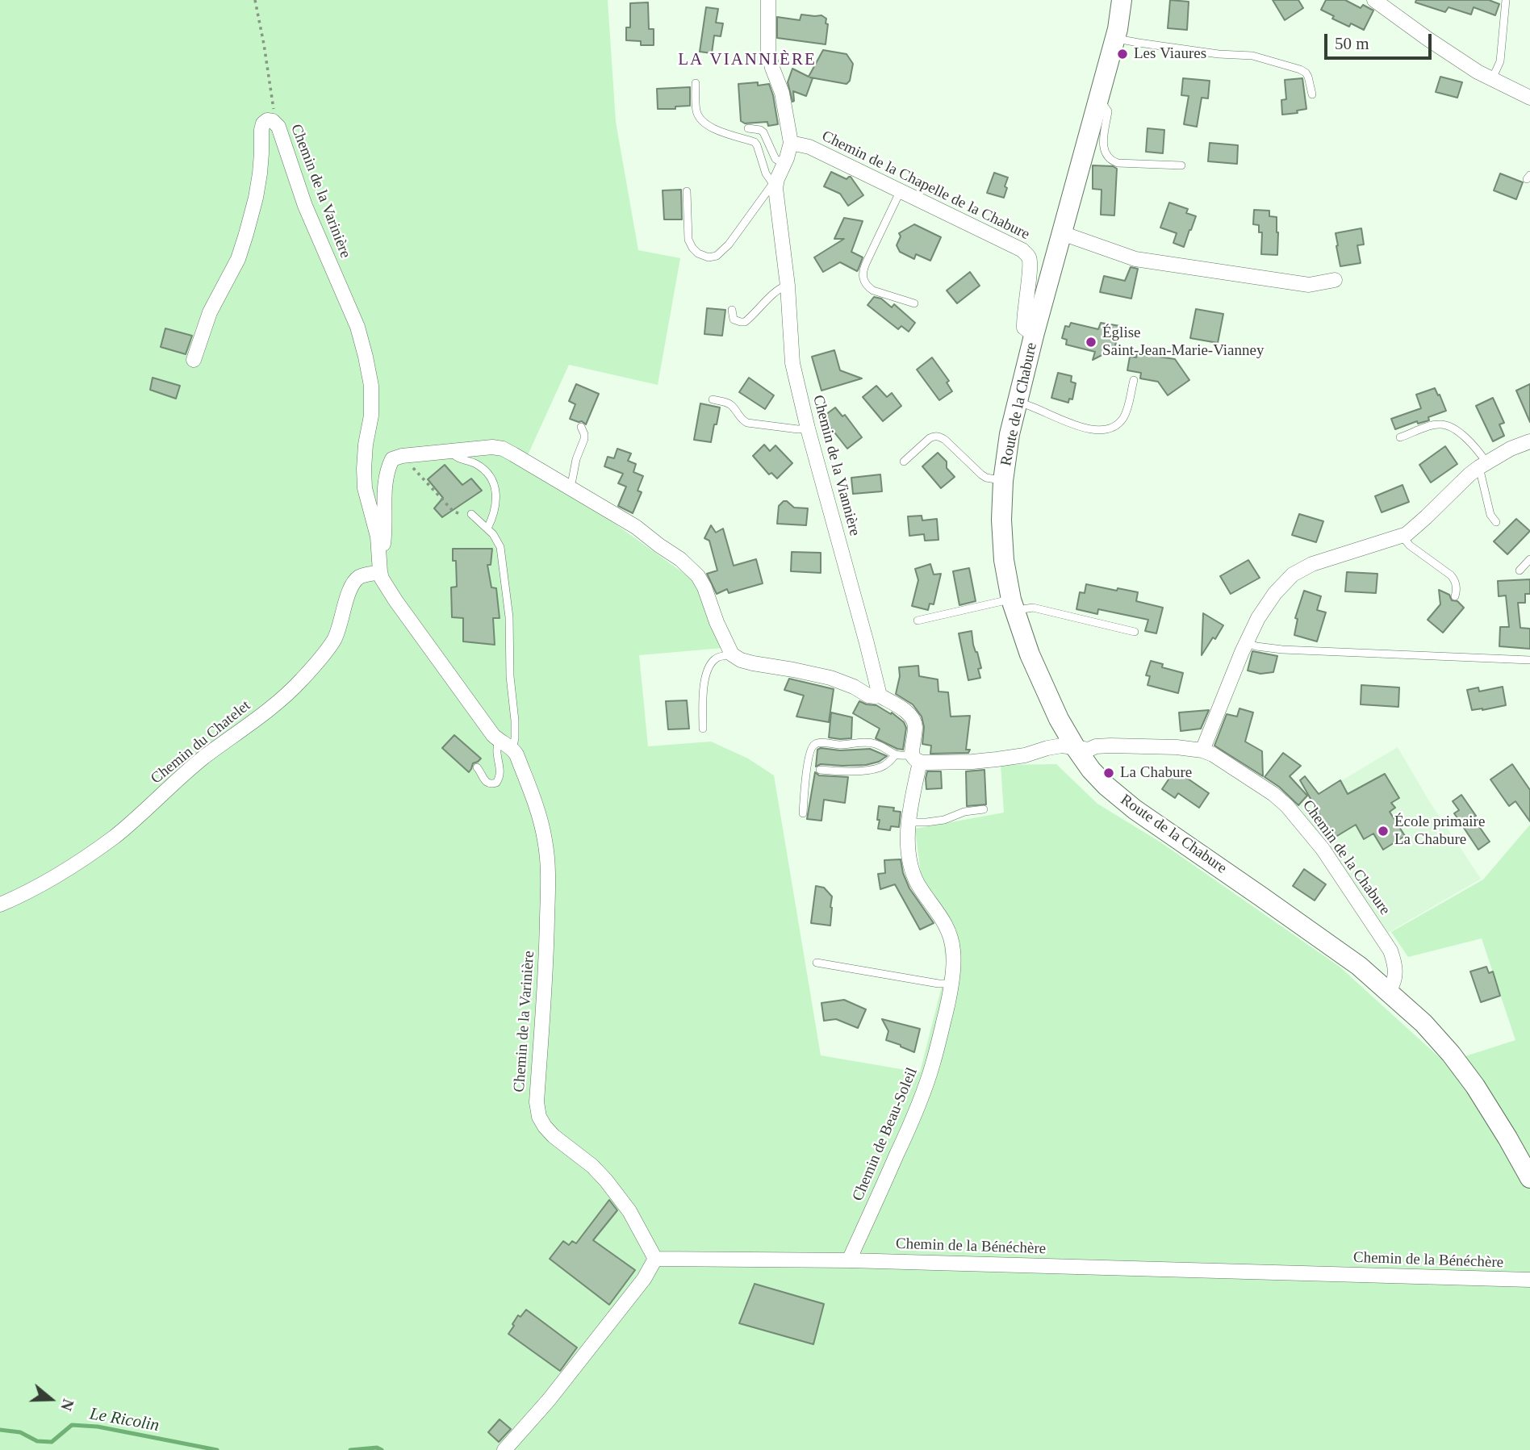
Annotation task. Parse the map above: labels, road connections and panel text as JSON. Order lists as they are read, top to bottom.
{
  "streets": {
    "main road": ["Route de la Chabure"],
    "street": [
      "Chemin de la Chapelle de la Chabure",
      "Chemin de la Varinière",
      "Chemin de la Viannière",
      "Chemin du Chatelet",
      "Chemin de la Chabure",
      "Chemin de Beau-Soleil",
      "Chemin de la Bénéchère"
    ]
  },
  "crossings": [
    ["Chemin de la Chapelle de la Chabure", "Route de la Chabure"],
    ["Chemin de la Chapelle de la Chabure", "Chemin de la Viannière"],
    ["Chemin de la Varinière", "Chemin du Chatelet"],
    ["Chemin de la Varinière", "Chemin de la Bénéchère"],
    ["Route de la Chabure", "Chemin de la Chabure"],
    ["Chemin de Beau-Soleil", "Chemin de la Bénéchère"]
  ],
  "districts": ["LA VIANNIÈRE"],
  "water": ["Le Ricolin"],
  "places": [
    "Les Viaures",
    "Église Saint-Jean-Marie-Vianney",
    "La Chabure",
    "École primaire La Chabure"
  ],
  "scale_bar": "50 m",
  "north": "right"
}
